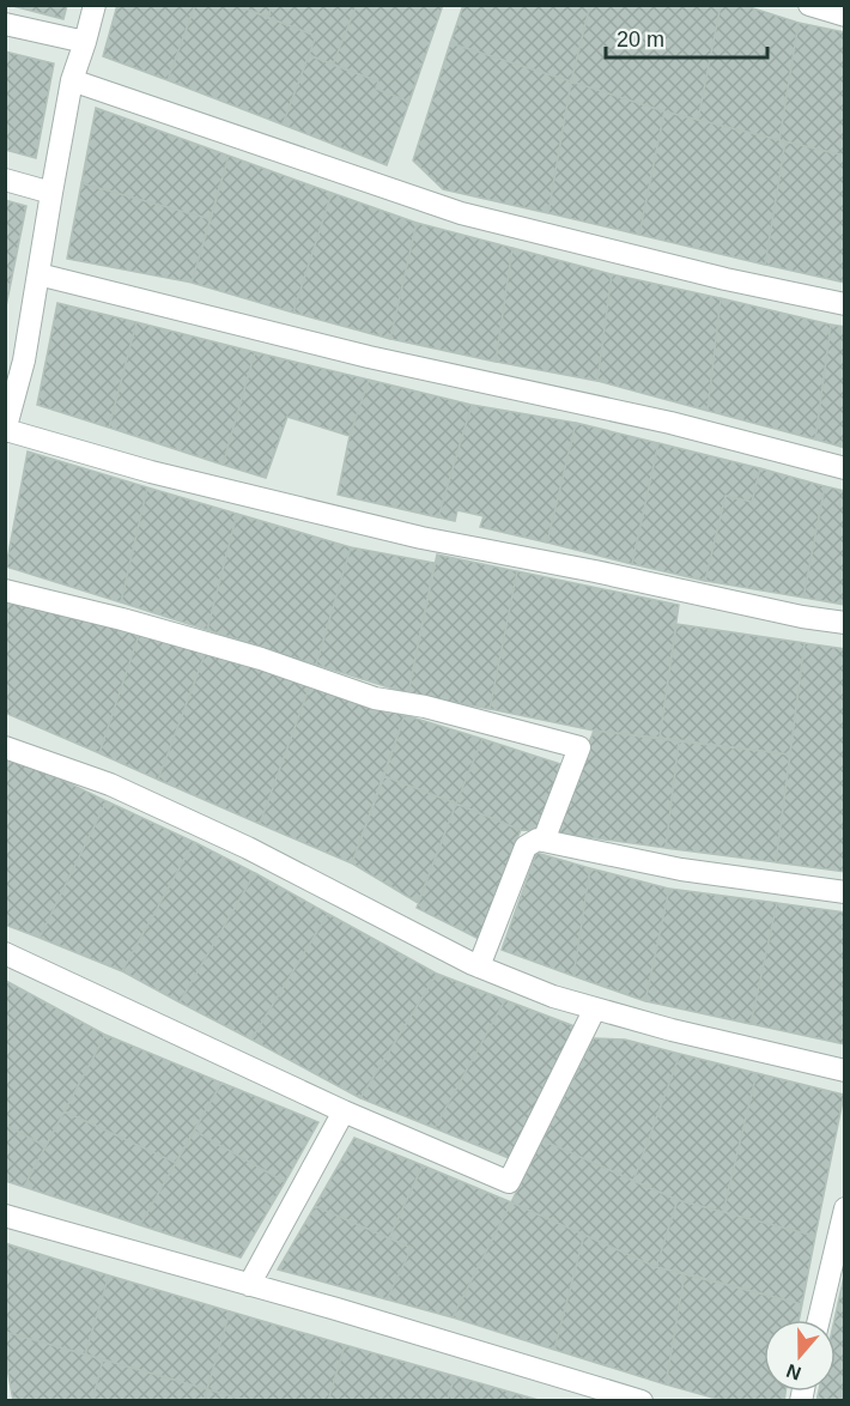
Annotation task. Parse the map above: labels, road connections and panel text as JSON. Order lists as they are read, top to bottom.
{
  "scale_bar": "20 m",
  "north": "bottom"
}
